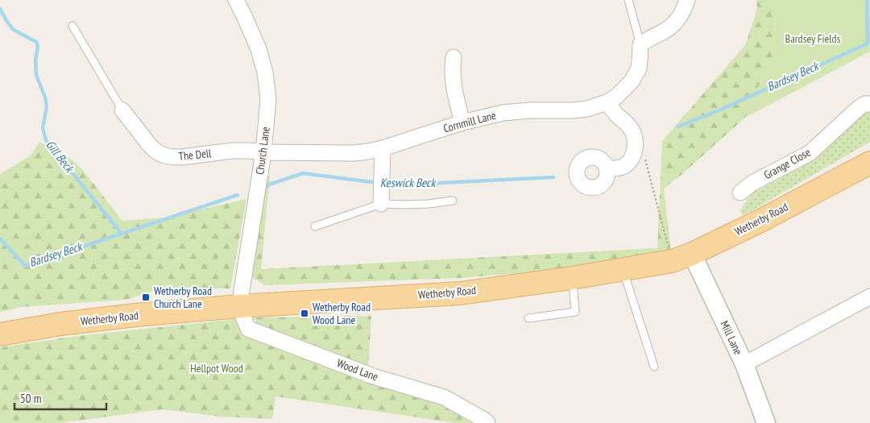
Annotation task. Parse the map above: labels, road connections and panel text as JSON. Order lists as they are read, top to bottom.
{
  "streets": {
    "main road": ["Wetherby Road"],
    "street": [
      "Cornmill Lane",
      "Church Lane",
      "The Dell",
      "Grange Close",
      "Mill Lane",
      "Wood Lane"
    ]
  },
  "crossings": [
    ["Cornmill Lane", "Church Lane"],
    ["Cornmill Lane", "The Dell"],
    ["Church Lane", "The Dell"],
    ["Church Lane", "Wetherby Road"],
    ["Church Lane", "Wood Lane"],
    ["Wetherby Road", "Mill Lane"],
    ["Wetherby Road", "Wood Lane"]
  ],
  "water": ["Bardsey Beck", "Gill Beck", "Keswick Beck"],
  "parks": ["Bardsey Fields", "Hellpot Wood"],
  "places": {
    "transit": ["Wetherby Road Church Lane", "Wetherby Road Wood Lane"]
  },
  "scale_bar": "50 m"
}
